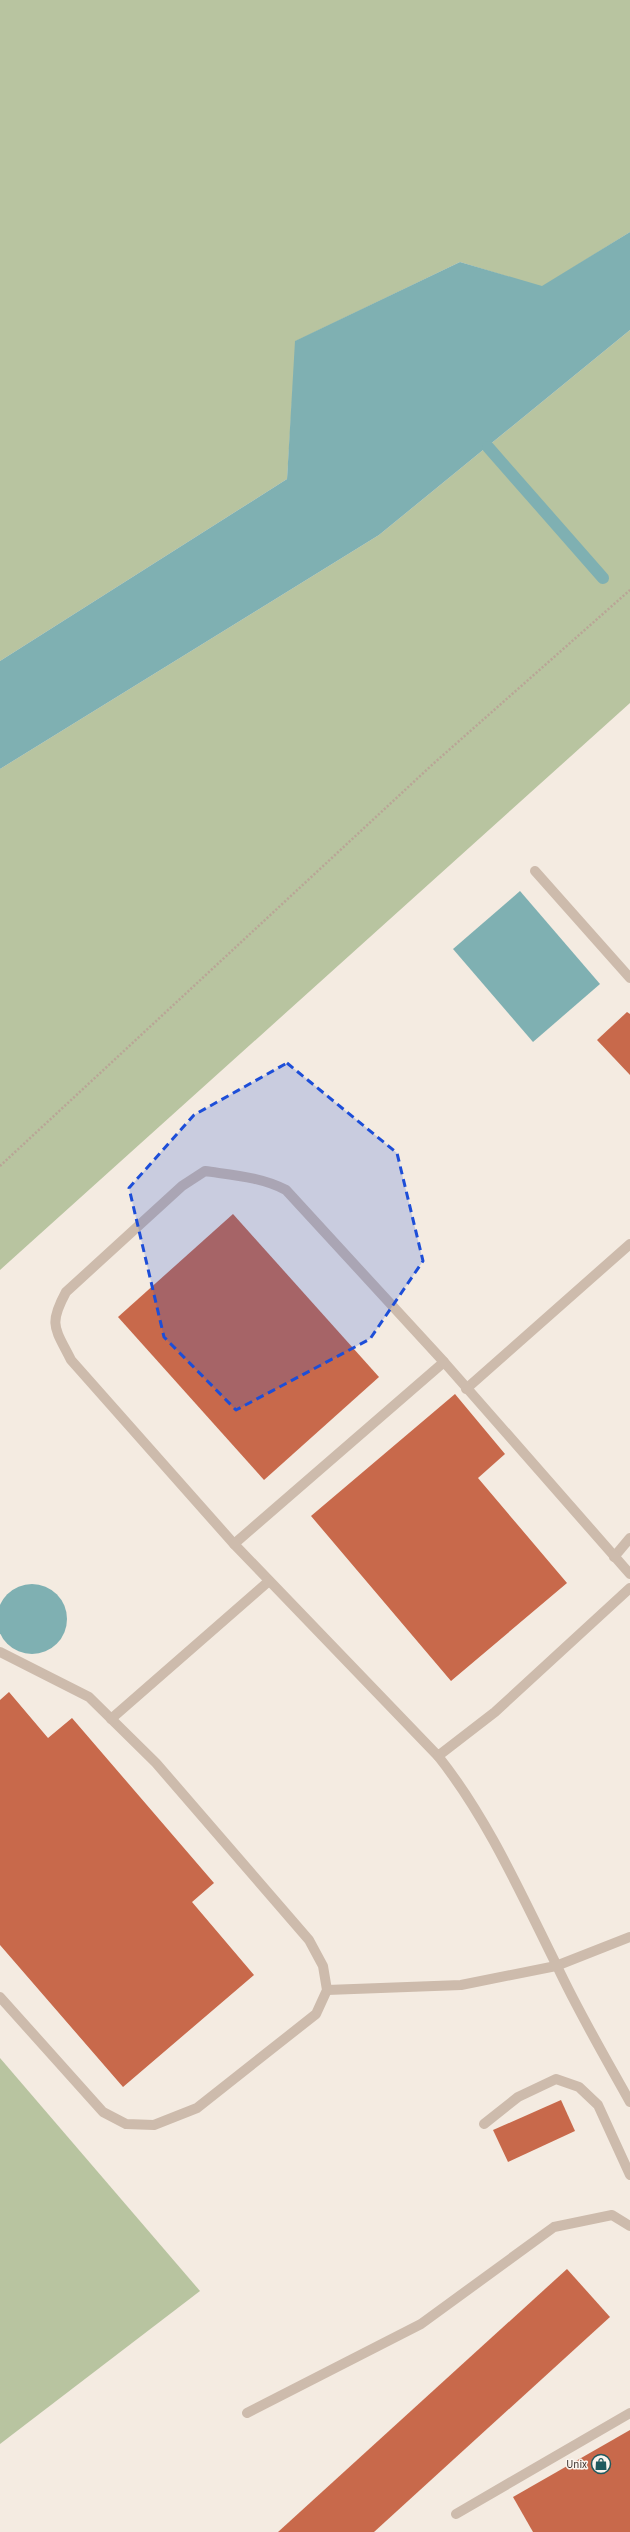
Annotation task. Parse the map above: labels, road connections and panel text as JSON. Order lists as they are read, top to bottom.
{
  "places": {
    "shop": ["Unix"]
  }
}
